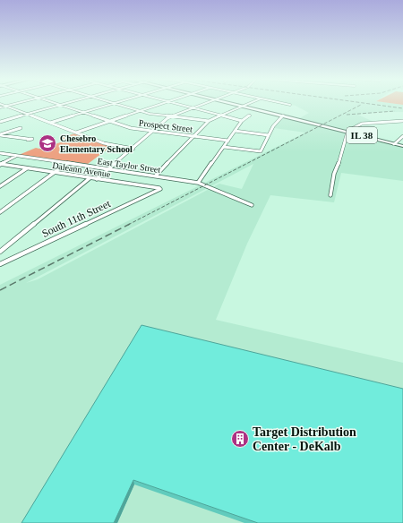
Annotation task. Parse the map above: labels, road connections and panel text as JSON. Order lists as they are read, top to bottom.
{
  "streets": {
    "main road": ["IL 38"],
    "street": [
      "Prospect Street",
      "East Taylor Street",
      "Daleann Avenue",
      "South 11th Street"
    ]
  },
  "crossings": [
    ["Daleann Avenue", "South 11th Street"]
  ],
  "places": {
    "school or university": ["Chesebro Elementary School"],
    "building": ["Target Distribution Center - DeKalb"]
  }
}
